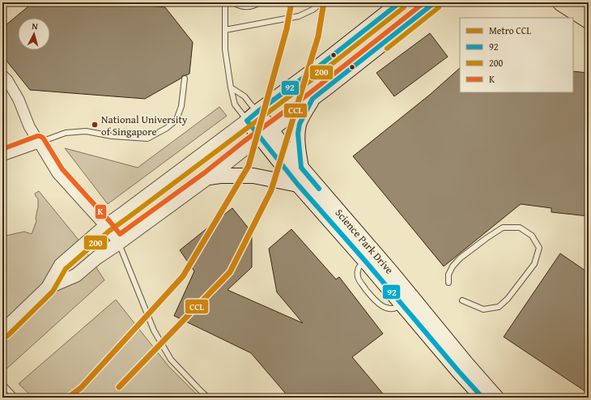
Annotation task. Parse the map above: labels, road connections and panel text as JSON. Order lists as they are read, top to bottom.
{
  "streets": {
    "main road": ["Science Park Drive"]
  },
  "places": ["National University of Singapore"],
  "lines": [
    "metro line CCL",
    "transit line 92",
    "transit line K",
    "transit line 200"
  ],
  "legend": [
    "Metro CCL",
    "92",
    "200",
    "K"
  ],
  "north": "top"
}
